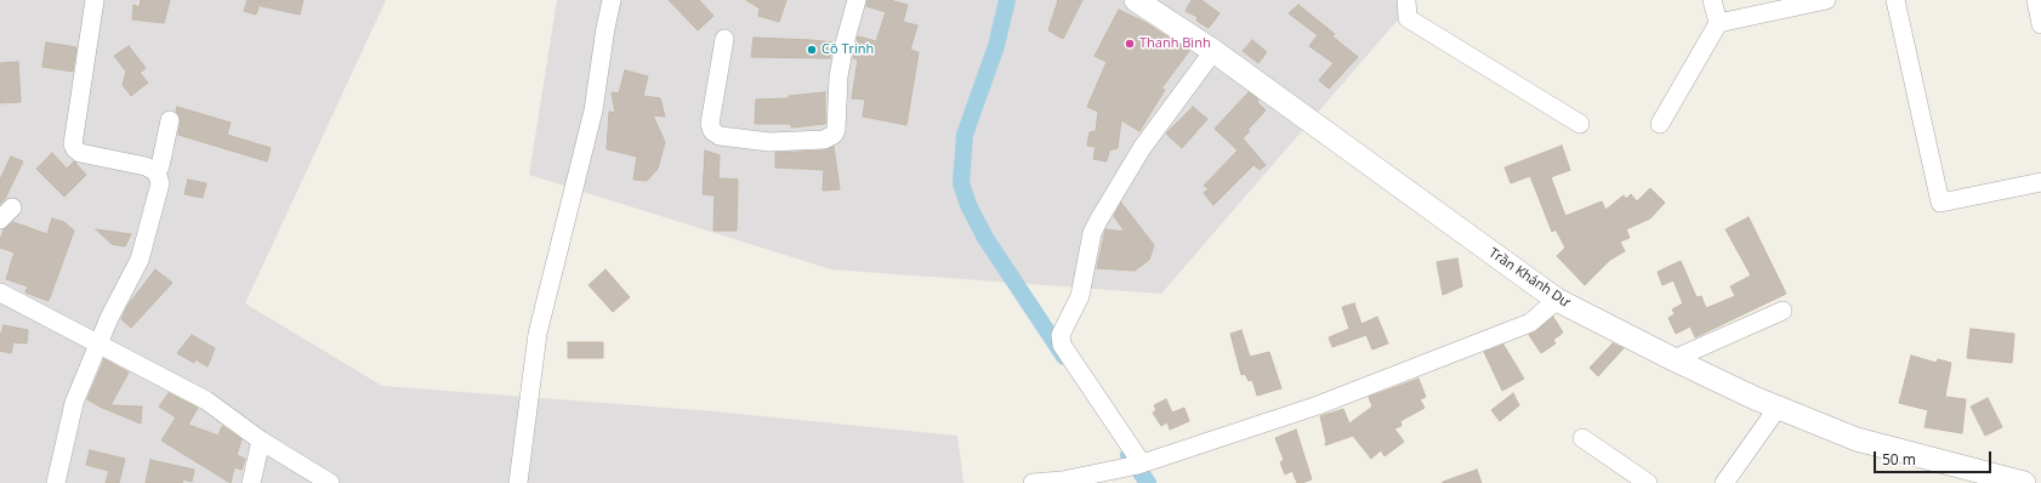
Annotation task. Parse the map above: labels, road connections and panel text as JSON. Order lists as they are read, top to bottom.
{
  "streets": {
    "street": ["Trần Khánh Dư"]
  },
  "places": ["Thanh Bình", "Cô Trinh"],
  "scale_bar": "50 m"
}
